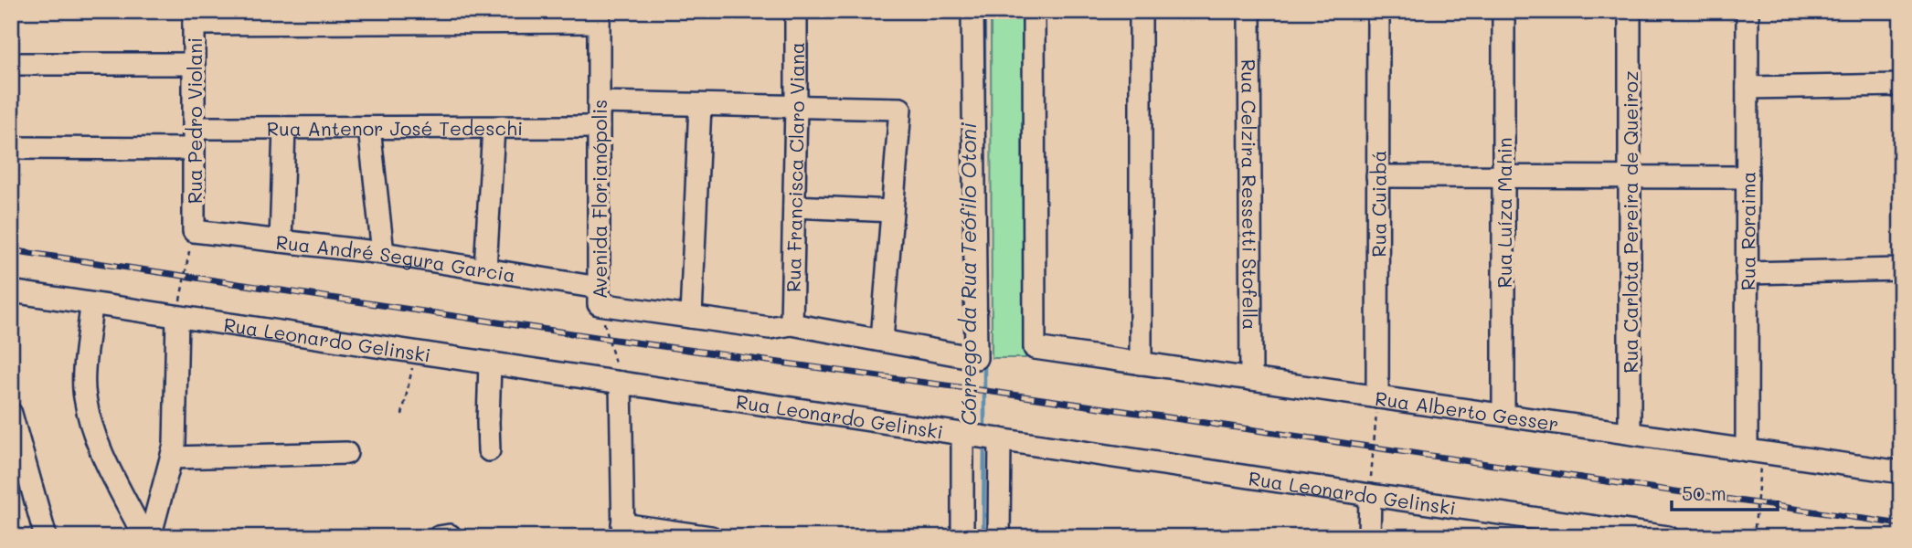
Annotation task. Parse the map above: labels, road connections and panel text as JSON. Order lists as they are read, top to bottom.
{
  "streets": {
    "street": [
      "Rua Pedro Violani",
      "Rua Antenor José Tedeschi",
      "Rua Francisca Claro Viana",
      "Rua Celzira Ressetti Stofella",
      "Avenida Florianópolis",
      "Rua Cuiabá",
      "Rua Luíza Mahin",
      "Rua Carlota Pereira de Queiroz",
      "Rua Roraima",
      "Rua André Segura Garcia",
      "Rua Leonardo Gelinski",
      "Rua Alberto Gesser"
    ]
  },
  "crossings": [
    ["Rua Pedro Violani", "Rua Antenor José Tedeschi"],
    ["Rua Pedro Violani", "Rua André Segura Garcia"],
    ["Rua Antenor José Tedeschi", "Avenida Florianópolis"],
    ["Rua Francisca Claro Viana", "Rua André Segura Garcia"],
    ["Rua Celzira Ressetti Stofella", "Rua Alberto Gesser"],
    ["Avenida Florianópolis", "Rua André Segura Garcia"],
    ["Avenida Florianópolis", "Rua Leonardo Gelinski"],
    ["Rua Cuiabá", "Rua Alberto Gesser"],
    ["Rua Luíza Mahin", "Rua Alberto Gesser"],
    ["Rua Carlota Pereira de Queiroz", "Rua Alberto Gesser"],
    ["Rua Roraima", "Rua Alberto Gesser"]
  ],
  "water": ["Córrego da Rua Teófilo Otoni"],
  "scale_bar": "50 m"
}
